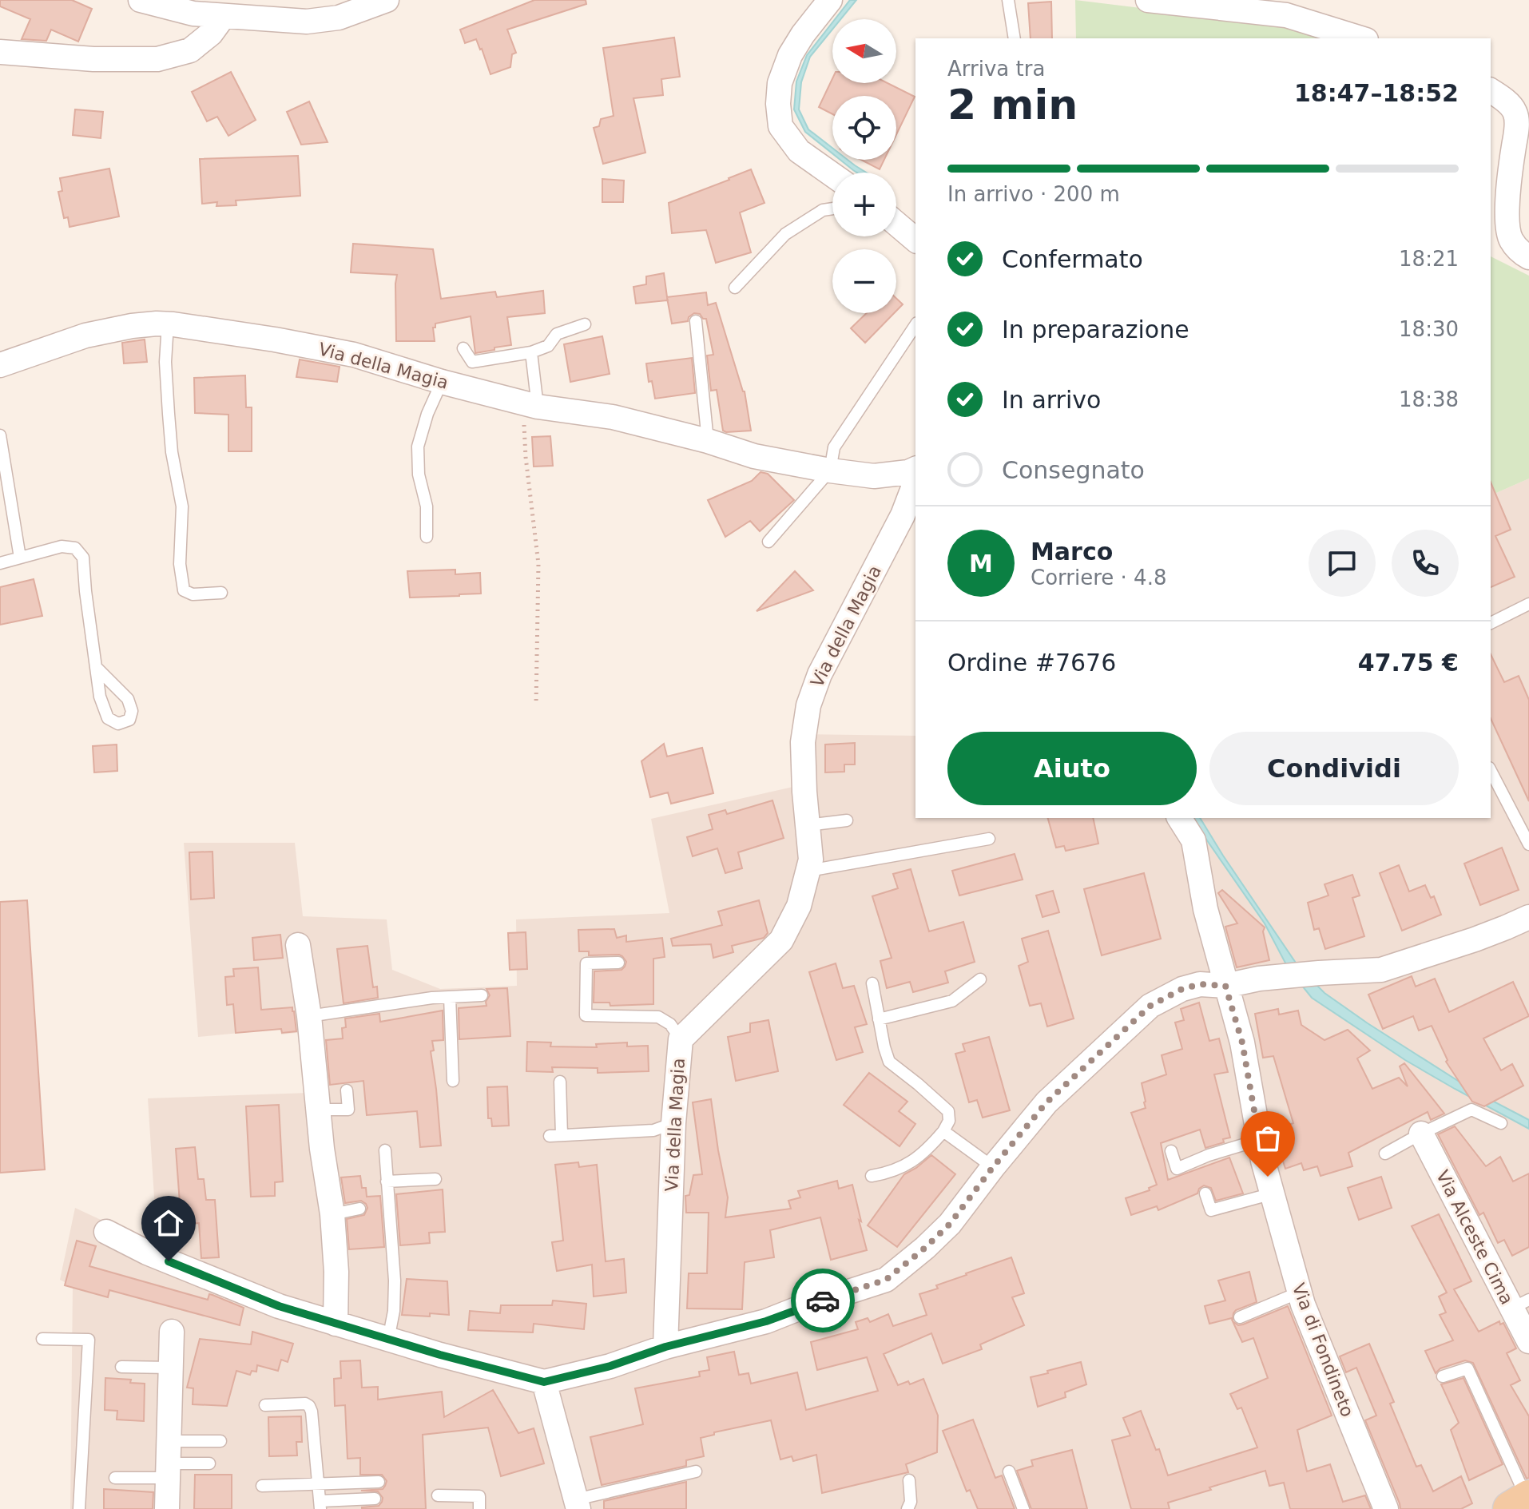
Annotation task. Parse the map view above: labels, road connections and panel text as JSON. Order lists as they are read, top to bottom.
{
  "streets": {
    "street": ["Via della Magia", "Via Alceste Cima", "Via di Fondineto"]
  },
  "north": "left",
  "page": {
    "map_buttons": ["+", "−"],
    "heading": ["2 min", "Arriva tra", "18:47–18:52"],
    "panel": [
      "Marco",
      "Corriere · 4.8",
      "Ordine #7676",
      "47.75 €"
    ],
    "bar": "In arrivo · 200 m",
    "list": [
      ["Confermato", "18:21"],
      ["In preparazione", "18:30"],
      ["In arrivo", "18:38"],
      "Consegnato"
    ],
    "round": "M",
    "buttons": ["Aiuto", "Condividi"]
  }
}
